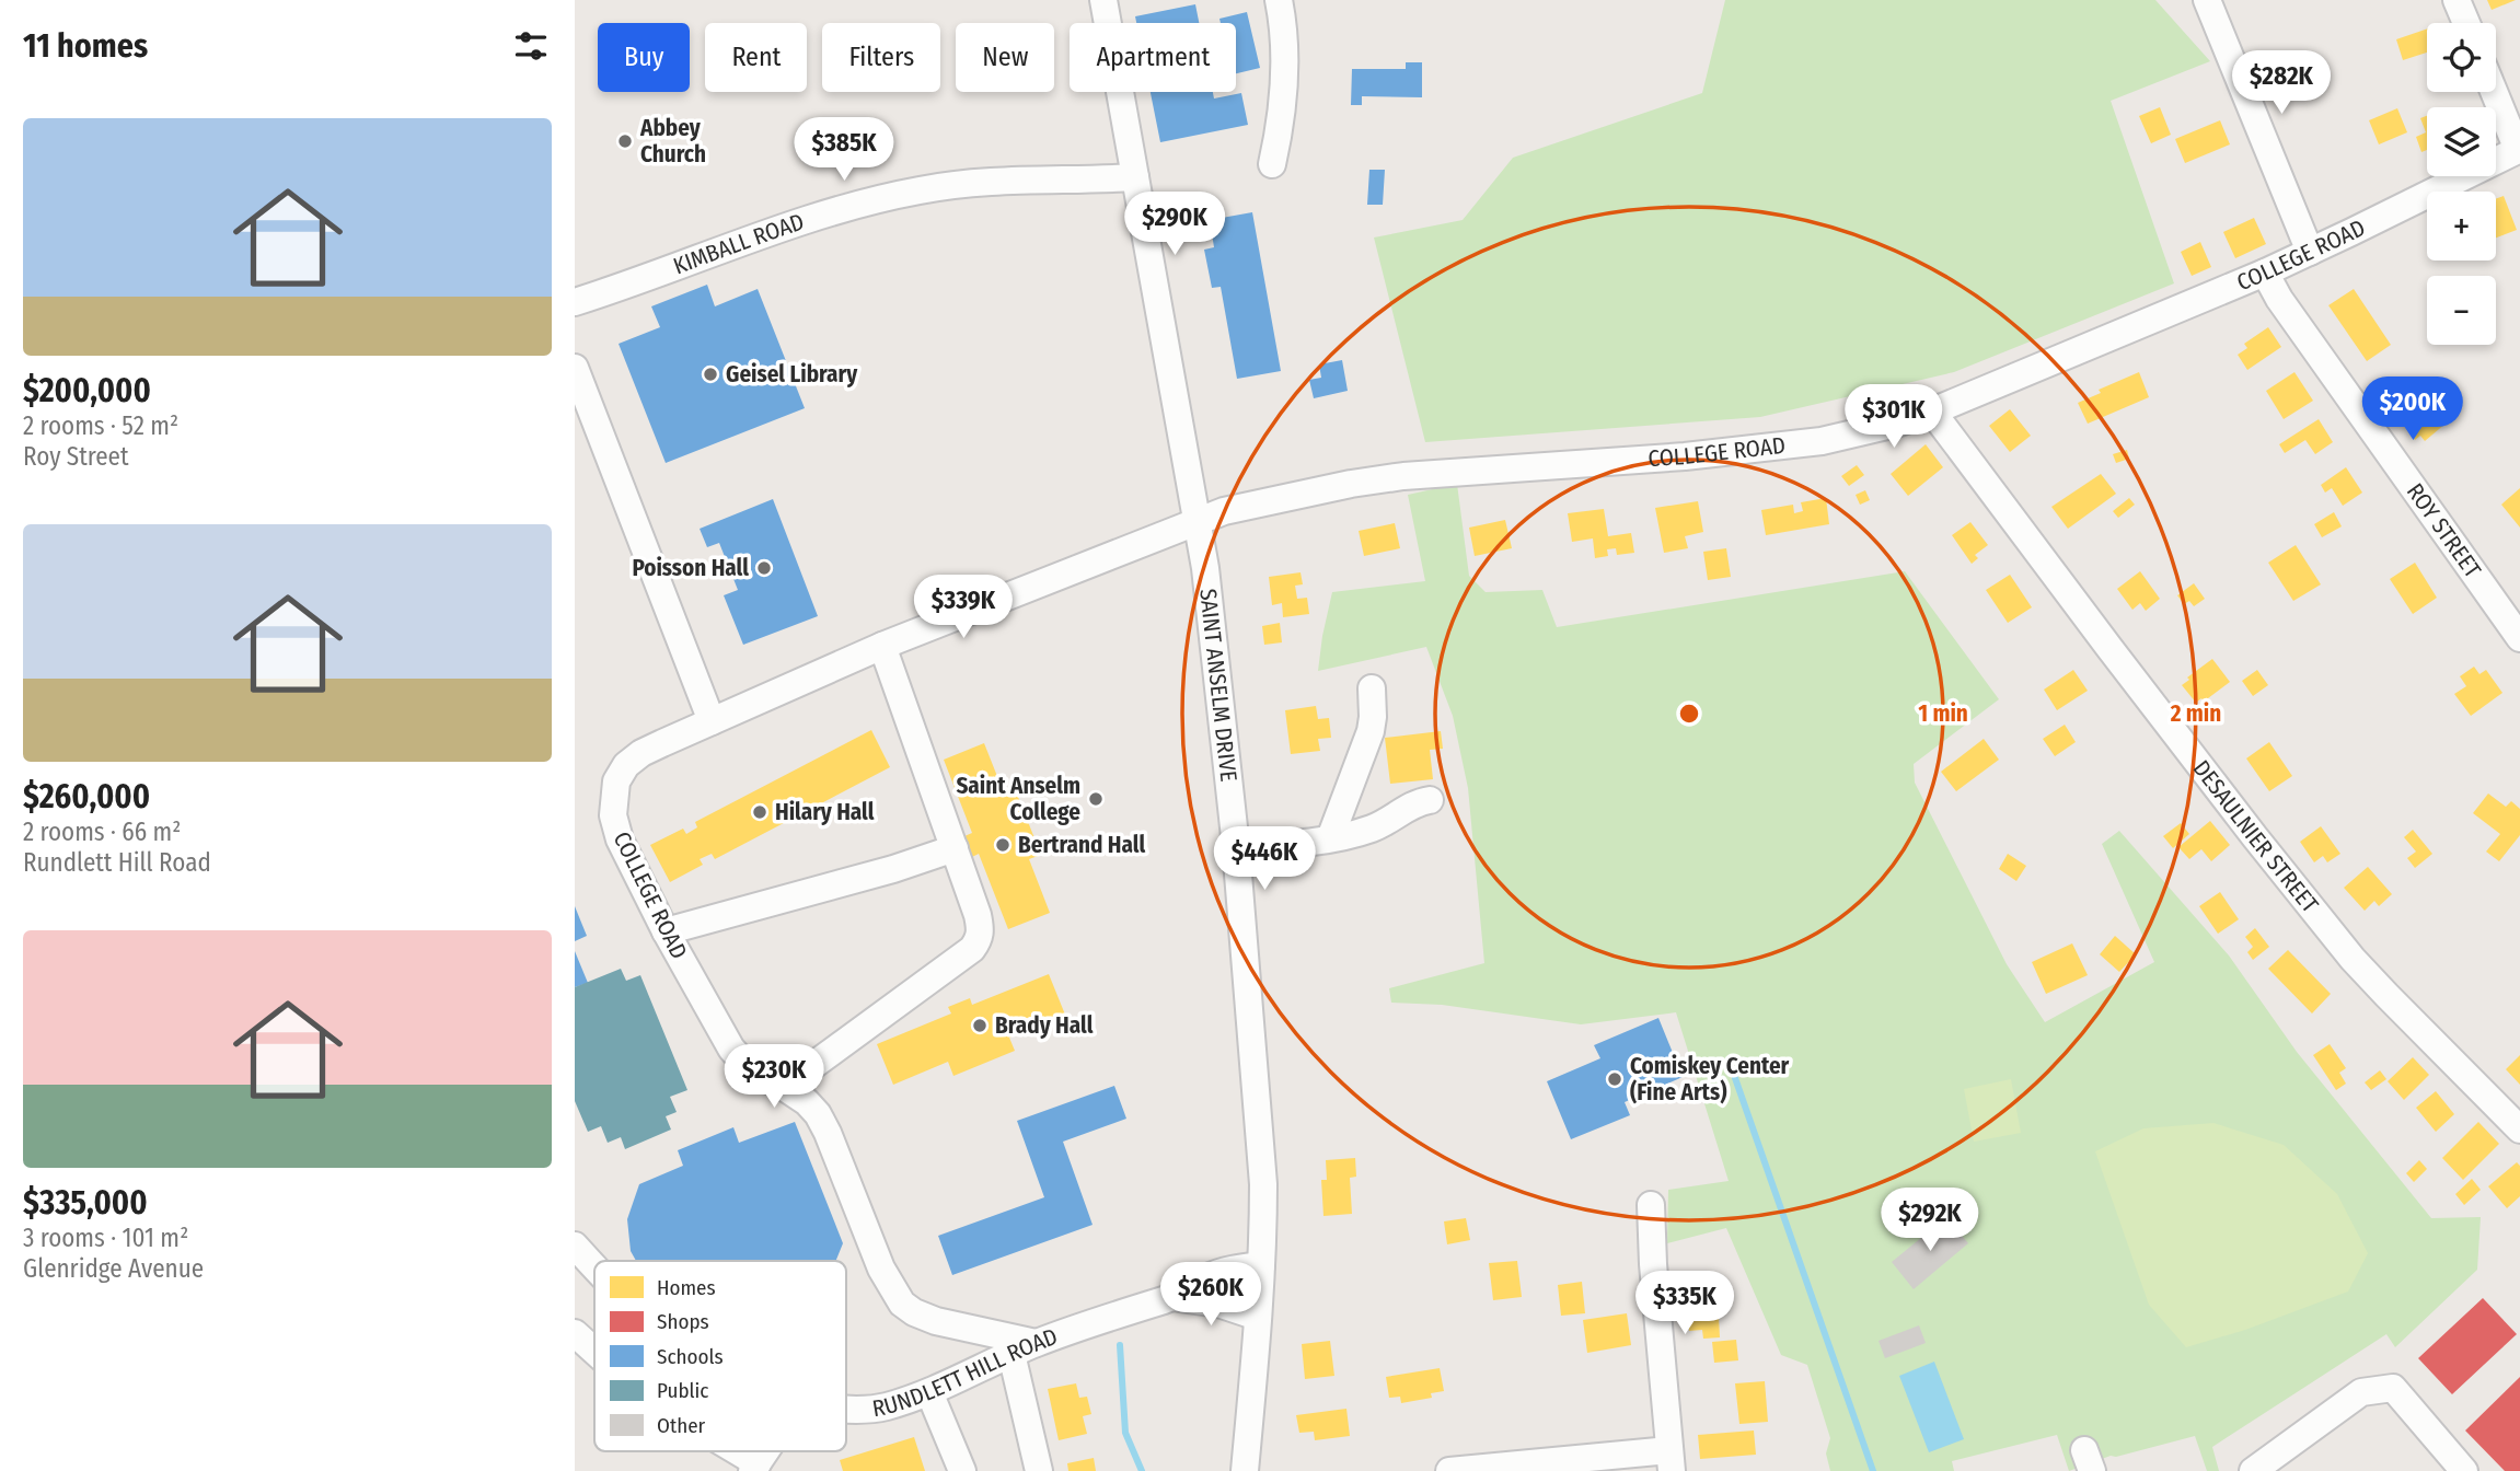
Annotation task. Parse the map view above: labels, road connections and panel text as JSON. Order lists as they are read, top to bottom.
{
  "streets": {
    "street": [
      "KIMBALL ROAD",
      "COLLEGE ROAD",
      "ROY STREET",
      "SAINT ANSELM DRIVE",
      "DESAULNIER STREET",
      "RUNDLETT HILL ROAD"
    ]
  },
  "crossings": [
    ["KIMBALL ROAD", "SAINT ANSELM DRIVE"],
    ["COLLEGE ROAD", "ROY STREET"],
    ["COLLEGE ROAD", "SAINT ANSELM DRIVE"],
    ["COLLEGE ROAD", "DESAULNIER STREET"],
    ["COLLEGE ROAD", "RUNDLETT HILL ROAD"],
    ["SAINT ANSELM DRIVE", "RUNDLETT HILL ROAD"]
  ],
  "places": [
    "Abbey Church",
    "Geisel Library",
    "Poisson Hall",
    "Saint Anselm College",
    "Hilary Hall",
    "Bertrand Hall",
    "Brady Hall",
    "Comiskey Center (Fine Arts)"
  ],
  "legend": [
    "Homes",
    "Shops",
    "Schools",
    "Public",
    "Other"
  ],
  "page": {
    "heading": "11 homes",
    "map_buttons": ["+", "−"],
    "chip": [
      "Buy",
      "Rent",
      "Filters",
      "New",
      "Apartment"
    ],
    "price": [
      "$282K",
      "$385K",
      "$290K",
      "$200K",
      "$301K",
      "$339K",
      "$446K",
      "$230K",
      "$292K",
      "$260K",
      "$335K"
    ],
    "list": [
      {
        "name": "$200,000",
        "note": "2 rooms · 52 m² · Roy Street"
      },
      {
        "name": "$260,000",
        "note": "2 rooms · 66 m² · Rundlett Hill Road"
      },
      {
        "name": "$335,000",
        "note": "3 rooms · 101 m² · Glenridge Avenue"
      }
    ]
  },
  "rings": ["1 min", "2 min"]
}
